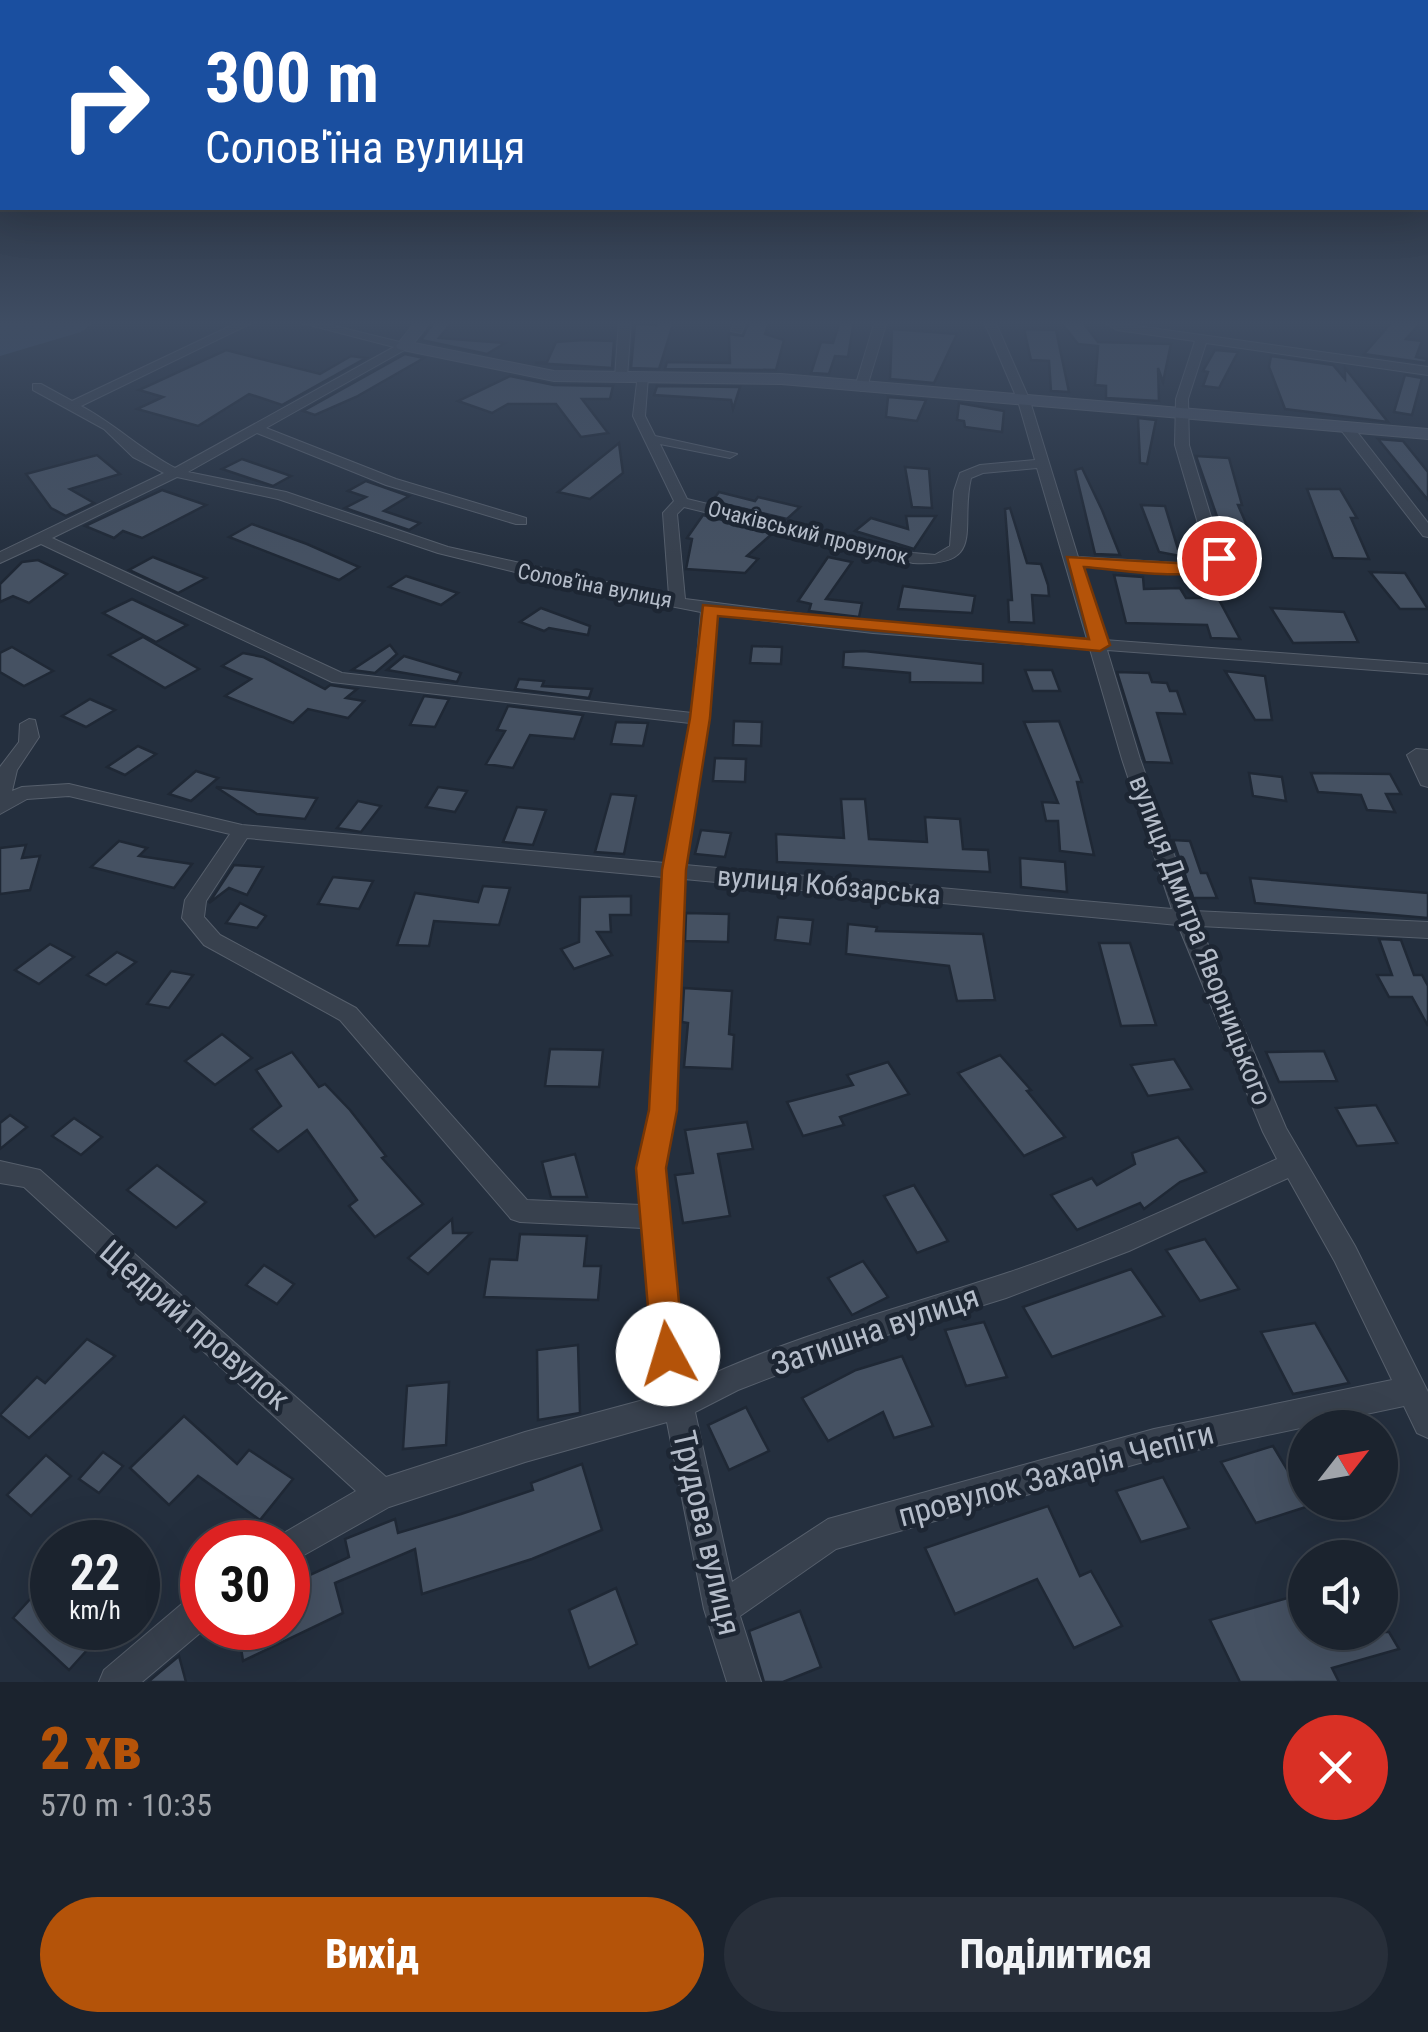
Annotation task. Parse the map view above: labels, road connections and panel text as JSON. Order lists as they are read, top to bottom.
{
  "streets": {
    "street": [
      "Очаківський провулок",
      "Солов'їна вулиця",
      "вулиця Кобзарська",
      "вулиця Дмитра Яворницького",
      "Щедрий провулок",
      "Затишна вулиця",
      "провулок Захарія Чепіги",
      "Трудова вулиця"
    ]
  },
  "crossings": [
    ["Очаківський провулок", "вулиця Дмитра Яворницького"],
    ["Солов'їна вулиця", "вулиця Дмитра Яворницького"],
    ["Солов'їна вулиця", "Трудова вулиця"],
    ["вулиця Кобзарська", "вулиця Дмитра Яворницького"],
    ["вулиця Кобзарська", "Трудова вулиця"],
    ["вулиця Дмитра Яворницького", "Затишна вулиця"],
    ["вулиця Дмитра Яворницького", "провулок Захарія Чепіги"],
    ["Щедрий провулок", "Затишна вулиця"],
    ["Затишна вулиця", "Трудова вулиця"],
    ["провулок Захарія Чепіги", "Трудова вулиця"]
  ],
  "north": "top right",
  "page": {
    "turn": ["300 m", "Солов'їна вулиця"],
    "speed": "22 km/h",
    "limit": "30",
    "heading": ["2 хв", "570 m · 10:35"],
    "buttons": ["Вихід", "Поділитися"]
  }
}
